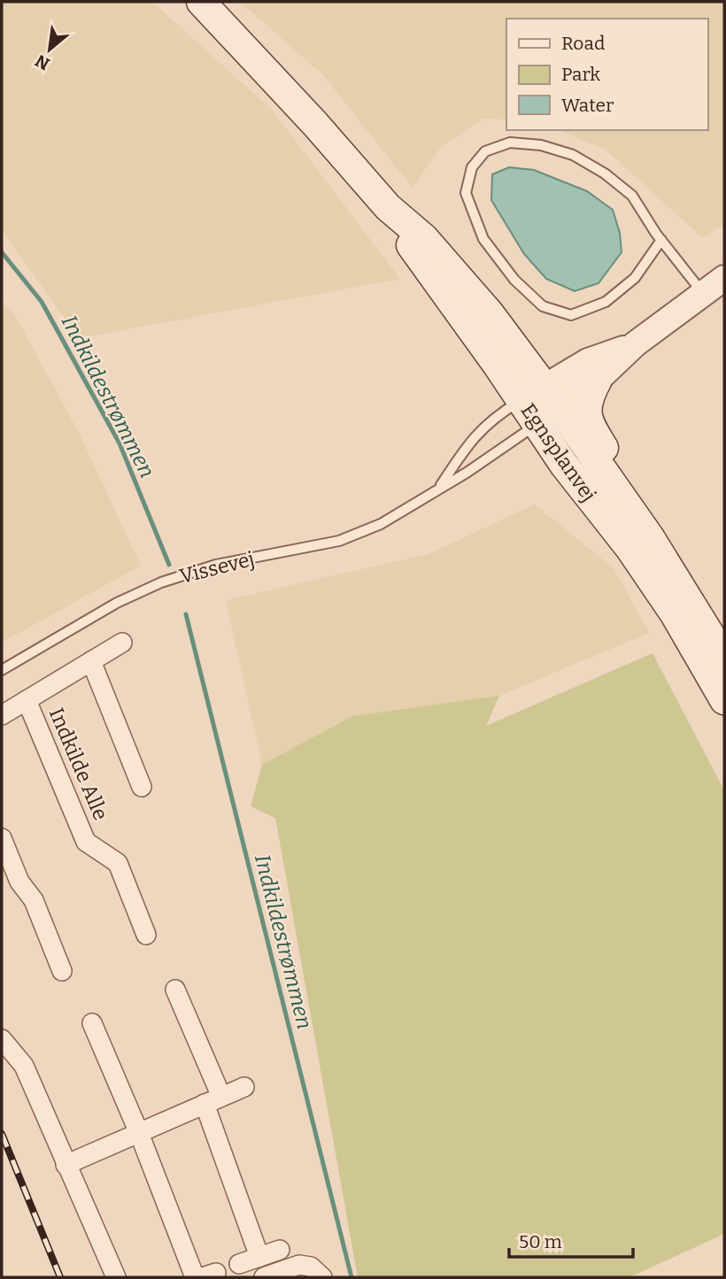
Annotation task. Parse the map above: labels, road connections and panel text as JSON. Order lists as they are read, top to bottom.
{
  "streets": {
    "main road": ["Egnsplanvej"],
    "street": ["Vissevej", "Indkilde Alle"]
  },
  "crossings": [
    ["Egnsplanvej", "Vissevej"]
  ],
  "water": ["Indkildestrømmen"],
  "legend": ["Road", "Park", "Water"],
  "scale_bar": "50 m",
  "north": "bottom left"
}
